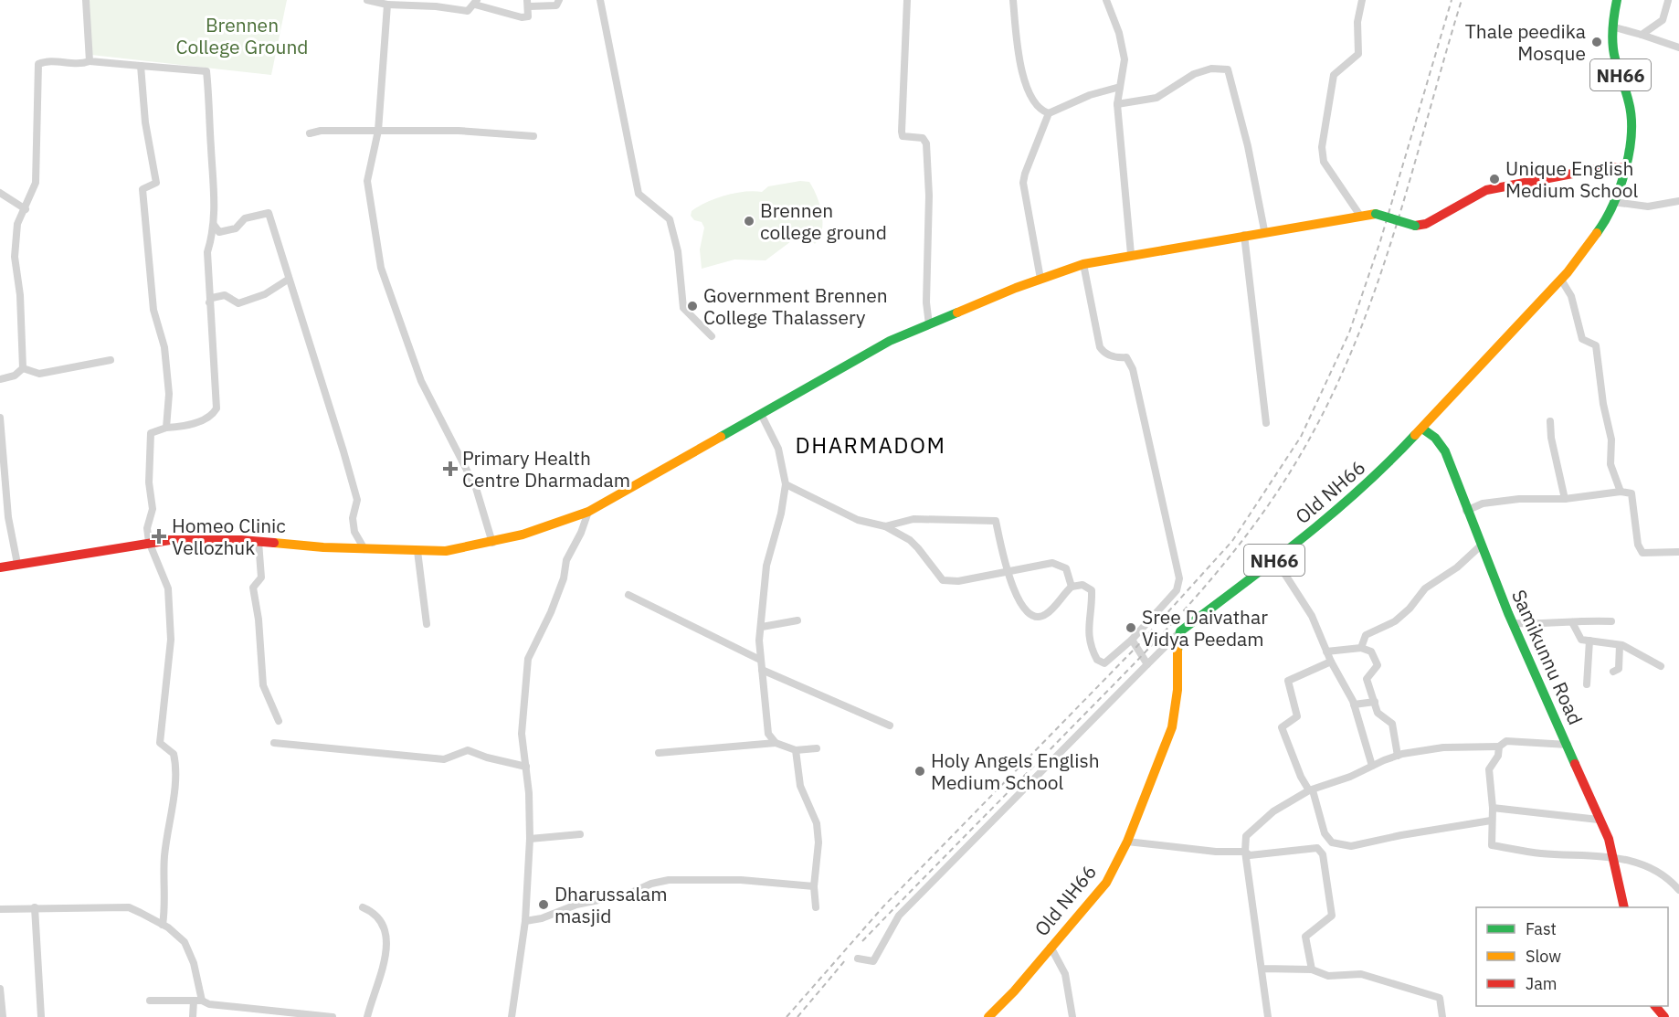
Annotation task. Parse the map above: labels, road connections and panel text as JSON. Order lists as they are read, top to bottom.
{
  "streets": {
    "main road": ["NH66", "Old NH66", "Samikunnu Road"]
  },
  "crossings": [
    ["Old NH66", "Samikunnu Road"]
  ],
  "districts": ["DHARMADOM"],
  "parks": ["Brennen College Ground"],
  "places": {
    "other": [
      "Thale peedika Mosque",
      "Unique English Medium School",
      "Brennen college ground",
      "Government Brennen College Thalassery",
      "Sree Daivathar Vidya Peedam",
      "Holy Angels English Medium School",
      "Dharussalam masjid"
    ],
    "health": ["Primary Health Centre Dharmadam", "Homeo Clinic Vellozhuk"]
  },
  "legend": ["Fast", "Slow", "Jam"]
}
